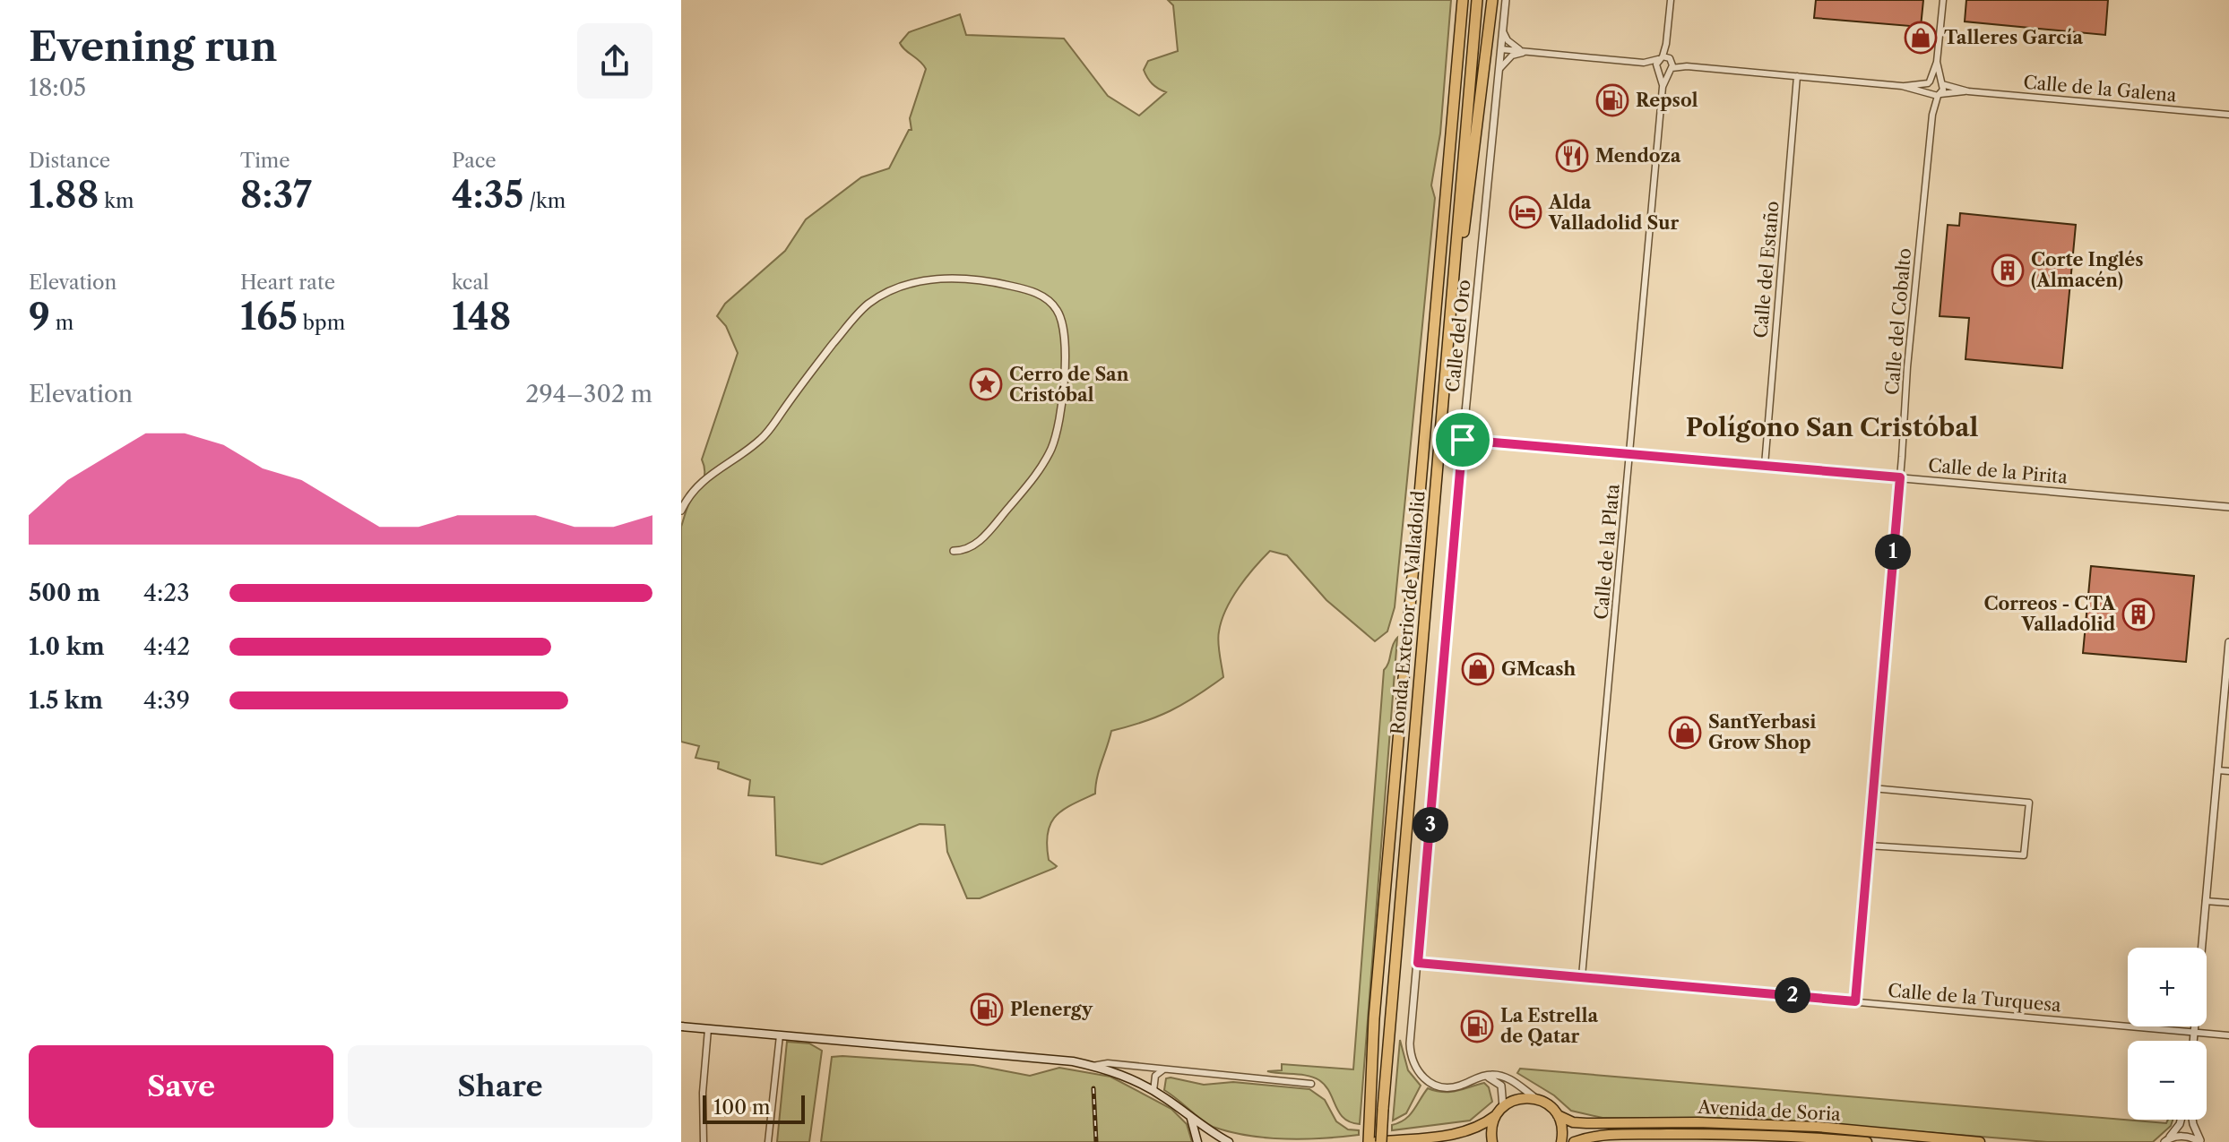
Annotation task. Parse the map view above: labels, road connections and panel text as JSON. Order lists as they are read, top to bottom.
{
  "streets": {
    "highway": ["Ronda Exterior de Valladolid", "Avenida de Soria"],
    "street": [
      "Calle de la Galena",
      "Calle del Estaño",
      "Calle del Cobalto",
      "Calle del Oro",
      "Calle de la Pirita",
      "Calle de la Plata",
      "Calle de la Turquesa"
    ]
  },
  "crossings": [
    ["Calle de la Galena", "Calle del Cobalto"],
    ["Calle del Estaño", "Calle de la Pirita"],
    ["Calle del Cobalto", "Calle de la Pirita"],
    ["Calle del Cobalto", "Calle de la Turquesa"],
    ["Calle del Oro", "Calle de la Pirita"],
    ["Calle del Oro", "Calle de la Turquesa"],
    ["Calle de la Pirita", "Calle de la Plata"],
    ["Calle de la Plata", "Calle de la Turquesa"]
  ],
  "districts": ["Polígono San Cristóbal"],
  "places": {
    "shop": ["Talleres García", "GMcash", "SantYerbasi Grow Shop"],
    "fuel station": ["Repsol", "Plenergy", "La Estrella de Qatar"],
    "restaurant": ["Mendoza"],
    "hotel": ["Alda Valladolid Sur"],
    "building": ["Corte Inglés (Almacén)", "Correos - CTA Valladolid"],
    "place": ["Cerro de San Cristóbal"]
  },
  "scale_bar": "100 m",
  "page": {
    "heading": ["Evening run", "18:05"],
    "stats": [
      ["Distance", "1.88 km"],
      ["Time", "8:37"],
      ["Pace", "4:35 /km"],
      ["Elevation", "9 m"],
      ["Heart rate", "165 bpm"],
      ["kcal", "148"]
    ],
    "chart": ["Elevation", "294–302 m"],
    "pins": ["1", "3", "2"],
    "list": [
      {
        "name": "500 m",
        "note": "4:23"
      },
      {
        "name": "1.0 km",
        "note": "4:42"
      },
      {
        "name": "1.5 km",
        "note": "4:39"
      }
    ],
    "map_buttons": ["+", "−"],
    "buttons": ["Save", "Share"],
    "scale": "100 m"
  }
}
